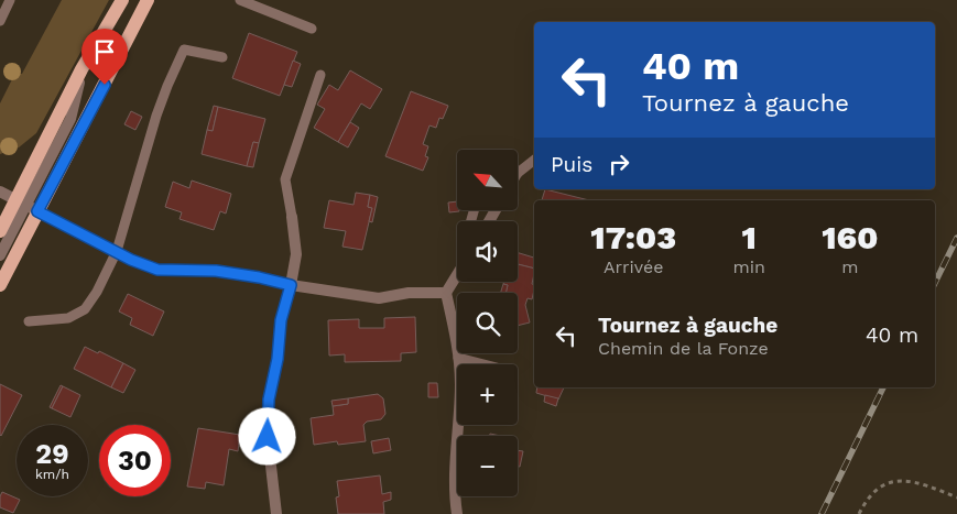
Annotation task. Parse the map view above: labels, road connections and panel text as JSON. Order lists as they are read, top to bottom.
{
  "north": "top left",
  "page": {
    "turn": ["40 m", "Tournez à gauche"],
    "then": "Puis",
    "map_buttons": ["+", "−"],
    "eta": [
      "17:03",
      "Arrivée",
      "1",
      "min",
      "160",
      "m"
    ],
    "list": [
      {
        "name": "Tournez à gauche",
        "note": "Chemin de la Fonze",
        "value": "40 m"
      }
    ],
    "speed": "29 km/h",
    "limit": "30"
  }
}
